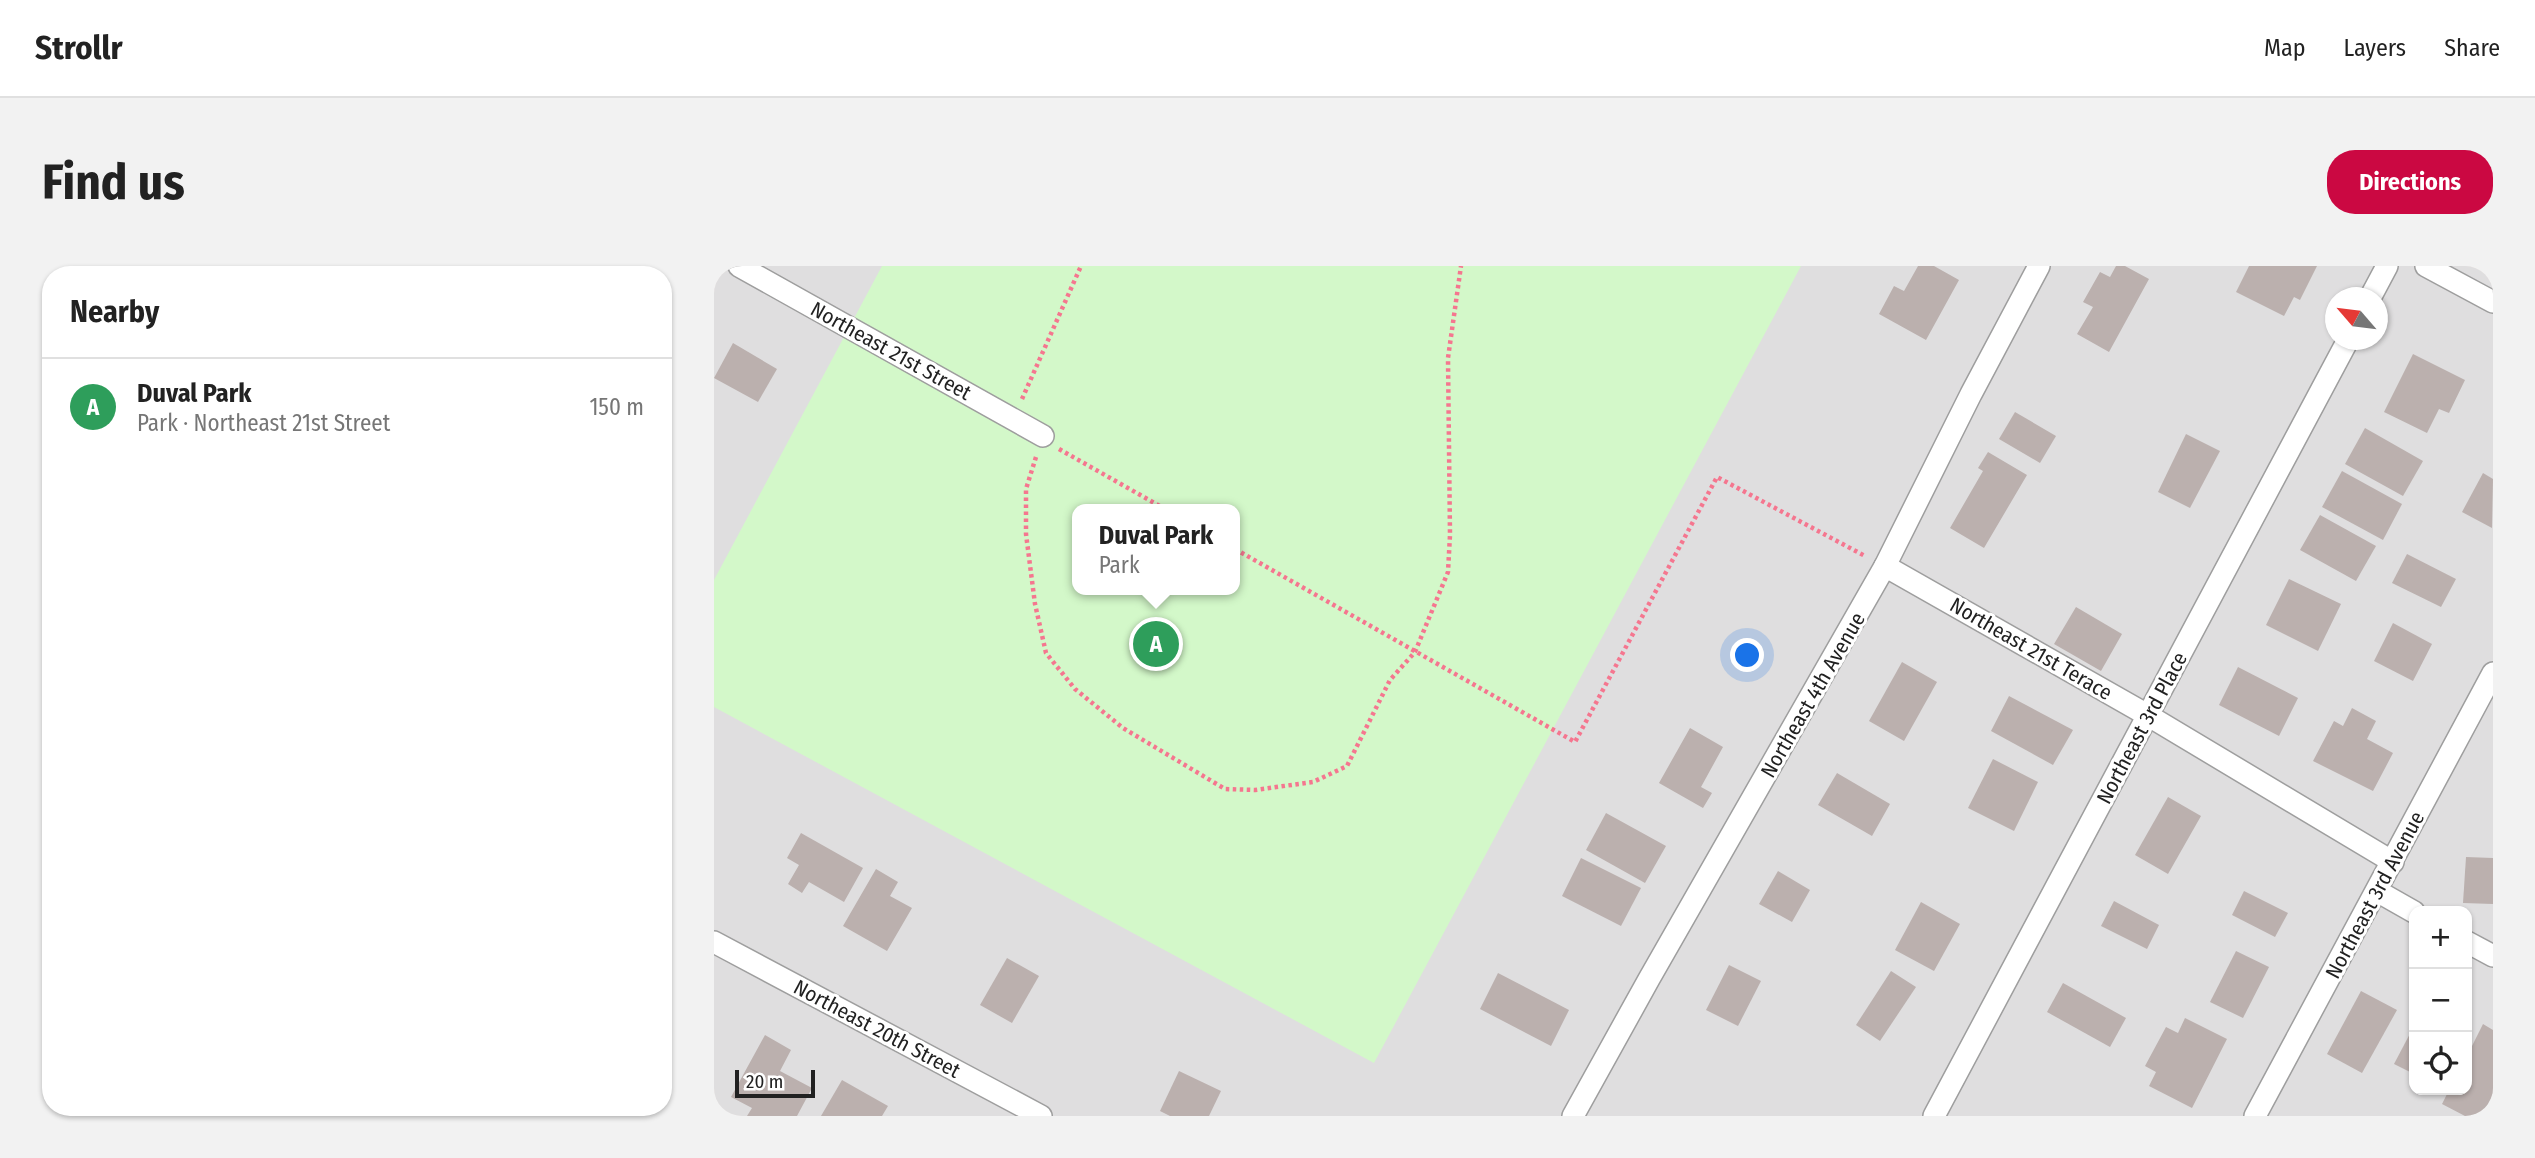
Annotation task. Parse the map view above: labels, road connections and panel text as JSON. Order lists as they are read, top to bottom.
{
  "streets": {
    "street": [
      "Northeast 21st Street",
      "Northeast 21st Terace",
      "Northeast 4th Avenue",
      "Northeast 3rd Place",
      "Northeast 3rd Avenue",
      "Northeast 20th Street"
    ]
  },
  "crossings": [
    ["Northeast 21st Terace", "Northeast 4th Avenue"],
    ["Northeast 21st Terace", "Northeast 3rd Place"],
    ["Northeast 21st Terace", "Northeast 3rd Avenue"]
  ],
  "scale_bar": "20 m",
  "north": "top left",
  "page": {
    "header": "Strollr",
    "nav": ["Map", "Layers", "Share"],
    "buttons": "Directions",
    "title": "Find us",
    "heading": "Nearby",
    "list": [
      {
        "mark": "A",
        "name": "Duval Park",
        "note": "Park · Northeast 21st Street",
        "value": "150 m"
      }
    ],
    "popup": ["Duval Park", "Park"],
    "pins": "A",
    "map_buttons": ["+", "−"],
    "scale": "20 m"
  }
}
